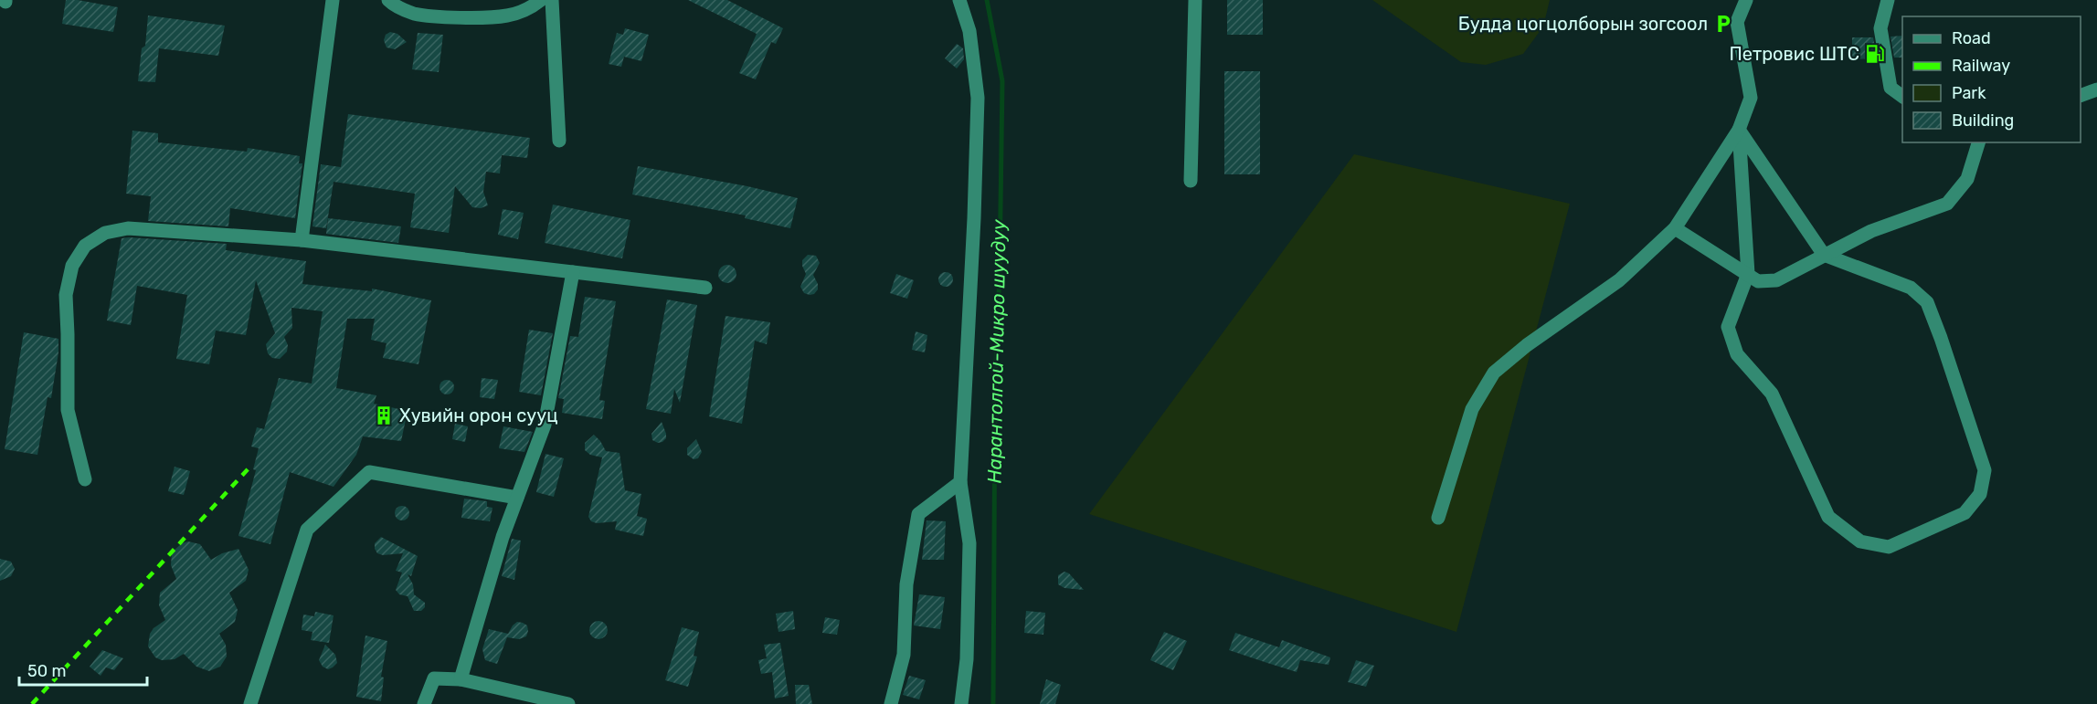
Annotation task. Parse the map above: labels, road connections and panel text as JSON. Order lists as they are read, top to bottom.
{
  "water": ["Нарантолгой-Микро шуудуу"],
  "places": {
    "parking": ["Будда цогцолборын зогсоол"],
    "fuel station": ["Петровис ШТС"],
    "building": ["Хувийн орон сууц"]
  },
  "legend": [
    "Road",
    "Railway",
    "Park",
    "Building"
  ],
  "scale_bar": "50 m"
}
